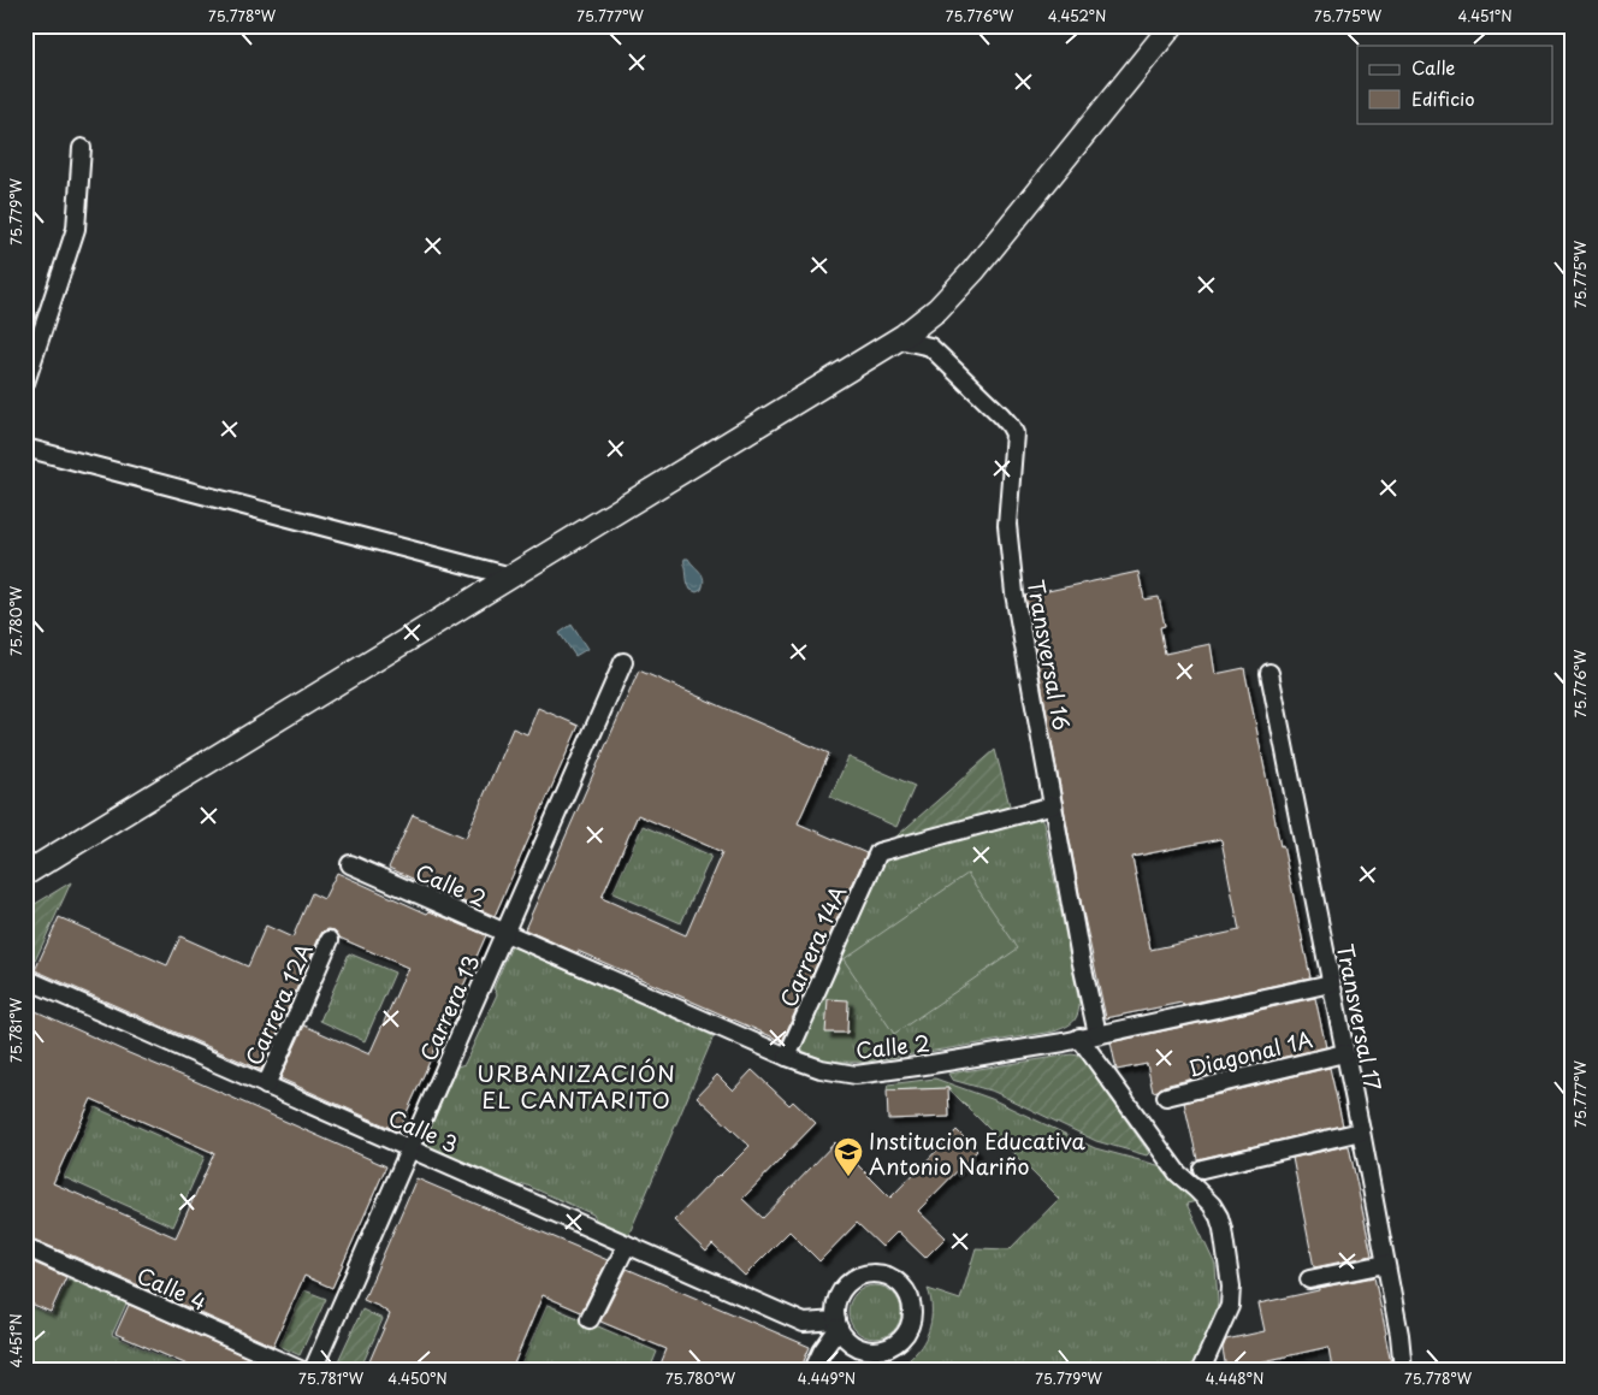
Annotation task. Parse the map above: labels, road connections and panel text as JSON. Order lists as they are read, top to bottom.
{
  "streets": {
    "street": [
      "Transversal 16",
      "Calle 2",
      "Carrera 14A",
      "Carrera 12A",
      "Carrera 13",
      "Transversal 17",
      "Diagonal 1A",
      "Calle 3",
      "Calle 4"
    ]
  },
  "crossings": [
    ["Transversal 16", "Calle 2"],
    ["Transversal 16", "Carrera 14A"],
    ["Calle 2", "Carrera 14A"],
    ["Calle 2", "Carrera 13"],
    ["Calle 2", "Transversal 17"],
    ["Carrera 12A", "Calle 3"],
    ["Carrera 13", "Calle 3"],
    ["Transversal 17", "Diagonal 1A"]
  ],
  "districts": ["URBANIZACIÓN EL CANTARITO"],
  "places": {
    "school or university": ["Institucion Educativa Antonio Nariño"]
  },
  "legend": ["Calle", "Edificio"],
  "coordinates": [
    "75.778°W",
    "75.777°W",
    "75.776°W",
    "4.452°N",
    "75.775°W",
    "4.451°N",
    "75.779°W",
    "75.780°W",
    "75.781°W",
    "4.450°N",
    "4.449°N",
    "4.448°N"
  ]
}
